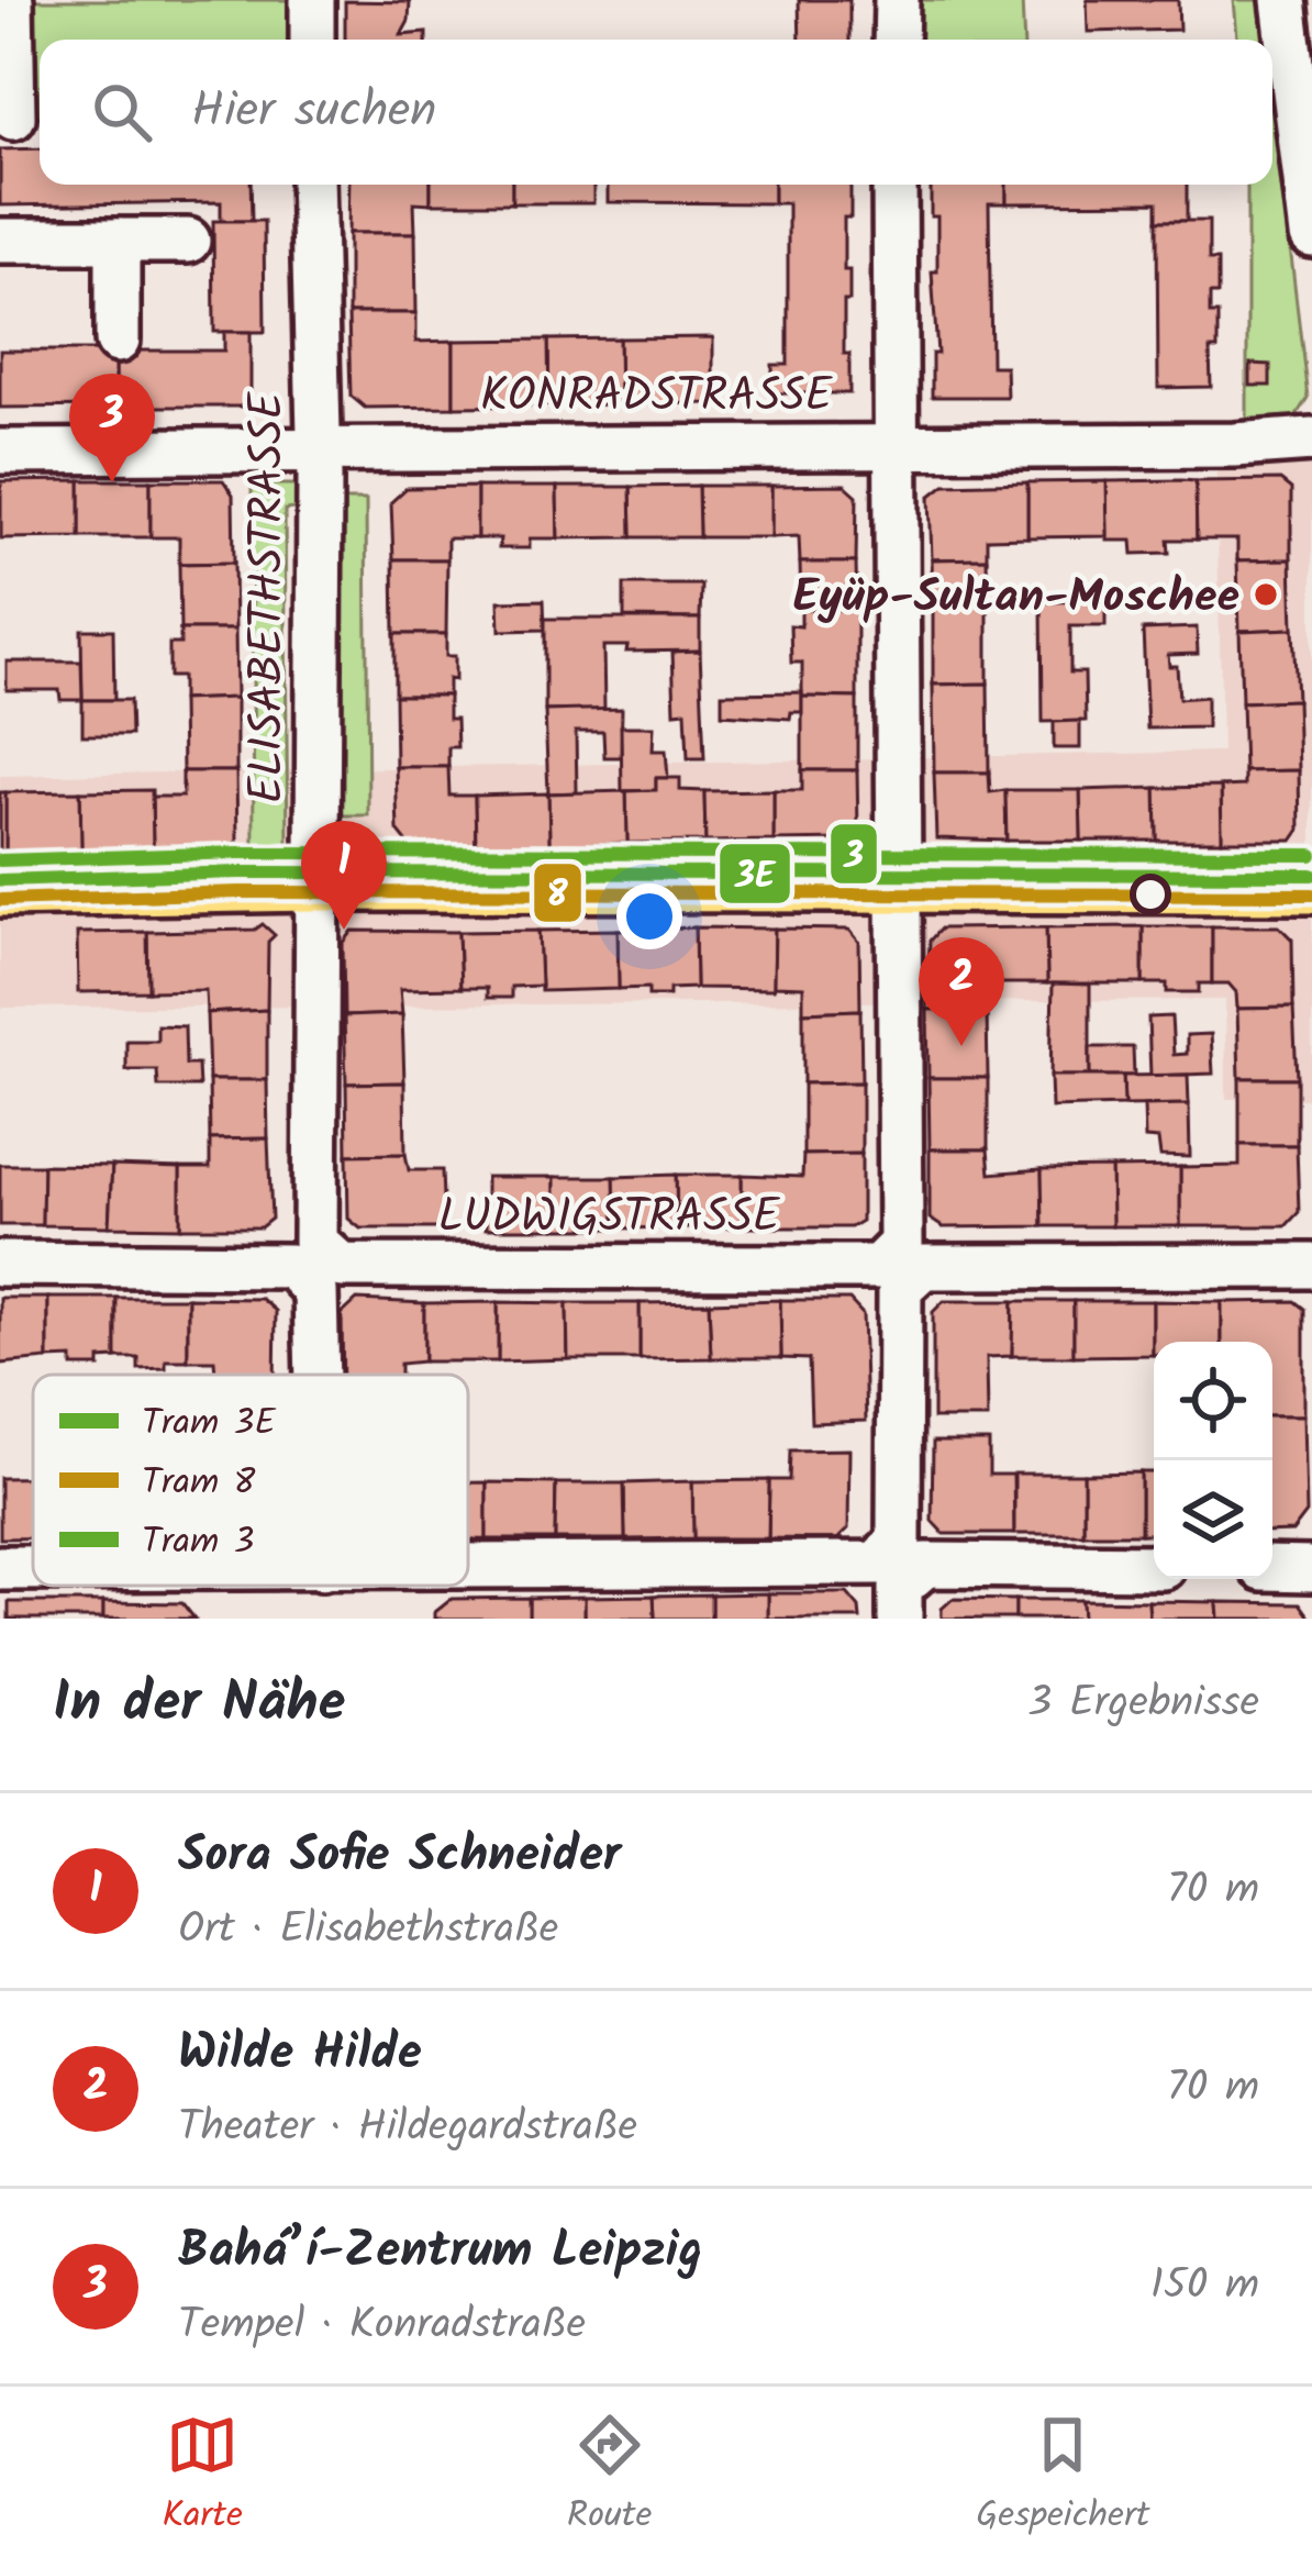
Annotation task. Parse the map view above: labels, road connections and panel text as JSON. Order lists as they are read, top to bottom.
{
  "streets": {
    "street": ["KONRADSTRASSE", "ELISABETHSTRASSE", "LUDWIGSTRASSE"]
  },
  "crossings": [
    ["KONRADSTRASSE", "ELISABETHSTRASSE"],
    ["ELISABETHSTRASSE", "LUDWIGSTRASSE"]
  ],
  "places": ["Eyüp-Sultan-Moschee"],
  "lines": ["tram line 3", "tram line 3E", "tram line 8"],
  "legend": ["Tram 3E", "Tram 8", "Tram 3"],
  "page": {
    "search": "Hier suchen",
    "pins": ["3", "1", "2"],
    "heading": ["In der Nähe", "3 Ergebnisse"],
    "list": [
      {
        "mark": "1",
        "name": "Sora Sofie Schneider",
        "note": "Ort · Elisabethstraße",
        "value": "70 m"
      },
      {
        "mark": "2",
        "name": "Wilde Hilde",
        "note": "Theater · Hildegardstraße",
        "value": "70 m"
      },
      {
        "mark": "3",
        "name": "Bahá’í-Zentrum Leipzig",
        "note": "Tempel · Konradstraße",
        "value": "150 m"
      }
    ],
    "nav": ["Karte", "Route", "Gespeichert"]
  }
}
